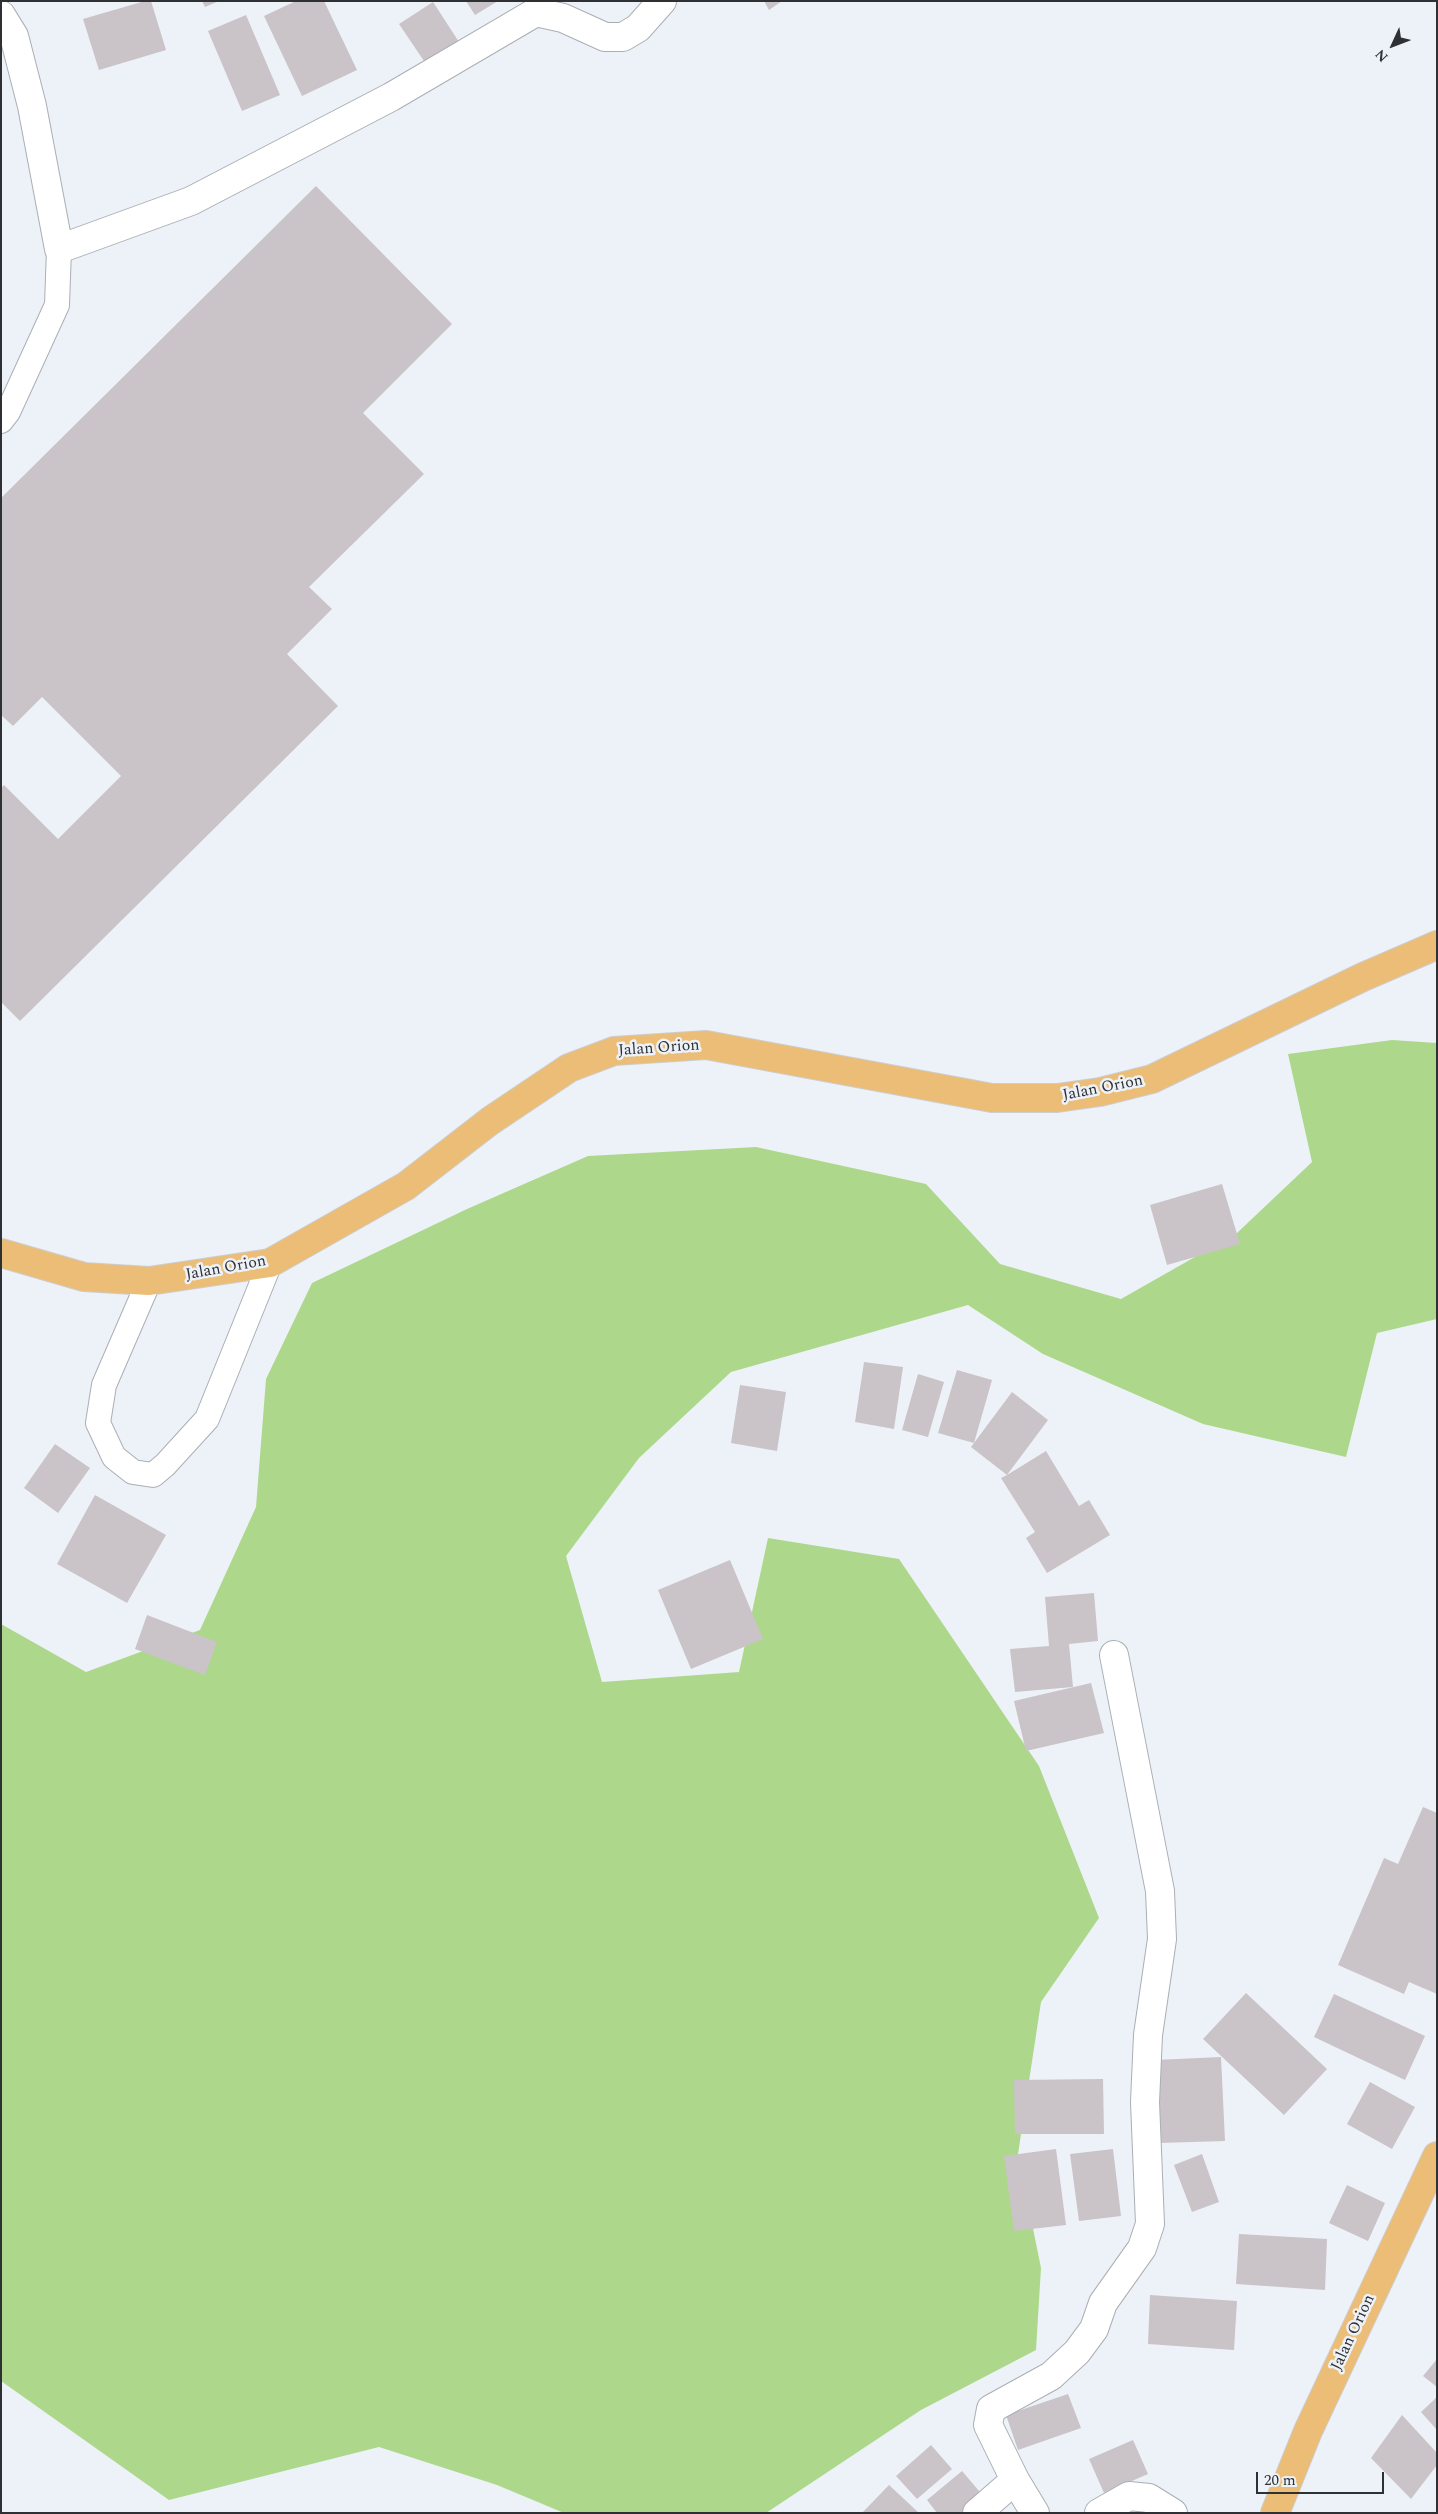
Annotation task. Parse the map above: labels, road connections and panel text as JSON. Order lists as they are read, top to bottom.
{
  "streets": {
    "highway": ["Jalan Orion"]
  },
  "scale_bar": "20 m",
  "north": "bottom left"
}
